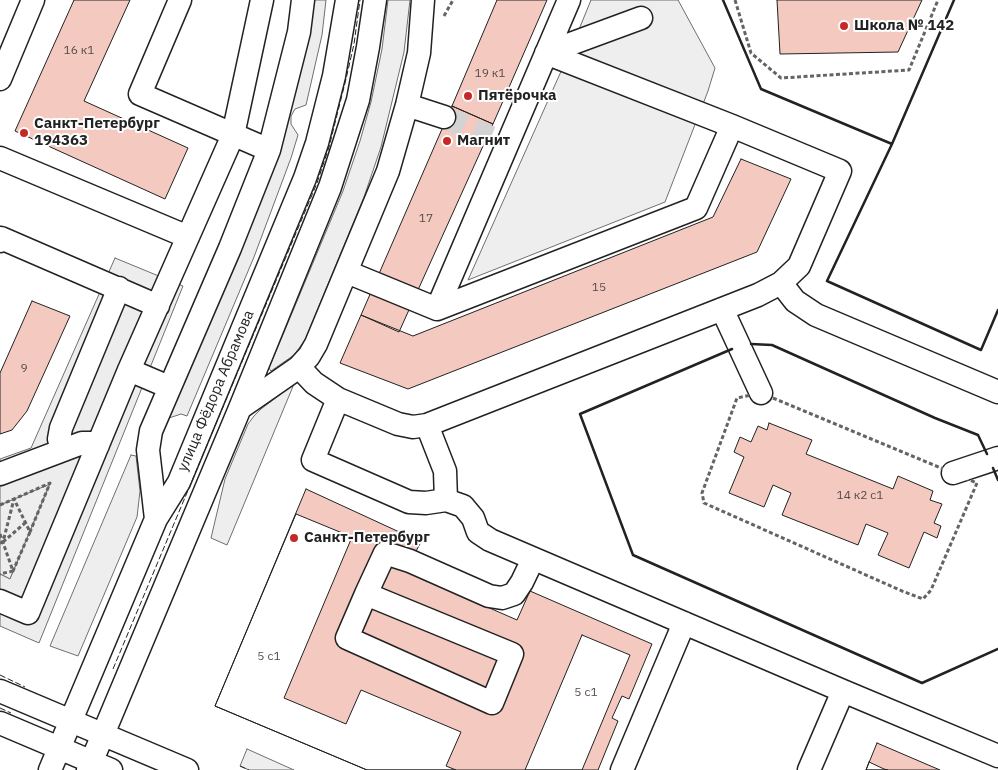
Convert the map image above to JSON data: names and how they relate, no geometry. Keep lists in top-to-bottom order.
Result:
{
  "streets": {
    "street": ["улица Фёдора Абрамова"]
  },
  "places": [
    "Школа № 142",
    "Пятёрочка",
    "Санкт-Петербург 194363",
    "Магнит",
    "Санкт-Петербург"
  ],
  "house_numbers": [
    "16 к1",
    "19 к1",
    "17",
    "15",
    "9",
    "14 к2 с1",
    "5 с1",
    "5 с1"
  ]
}
